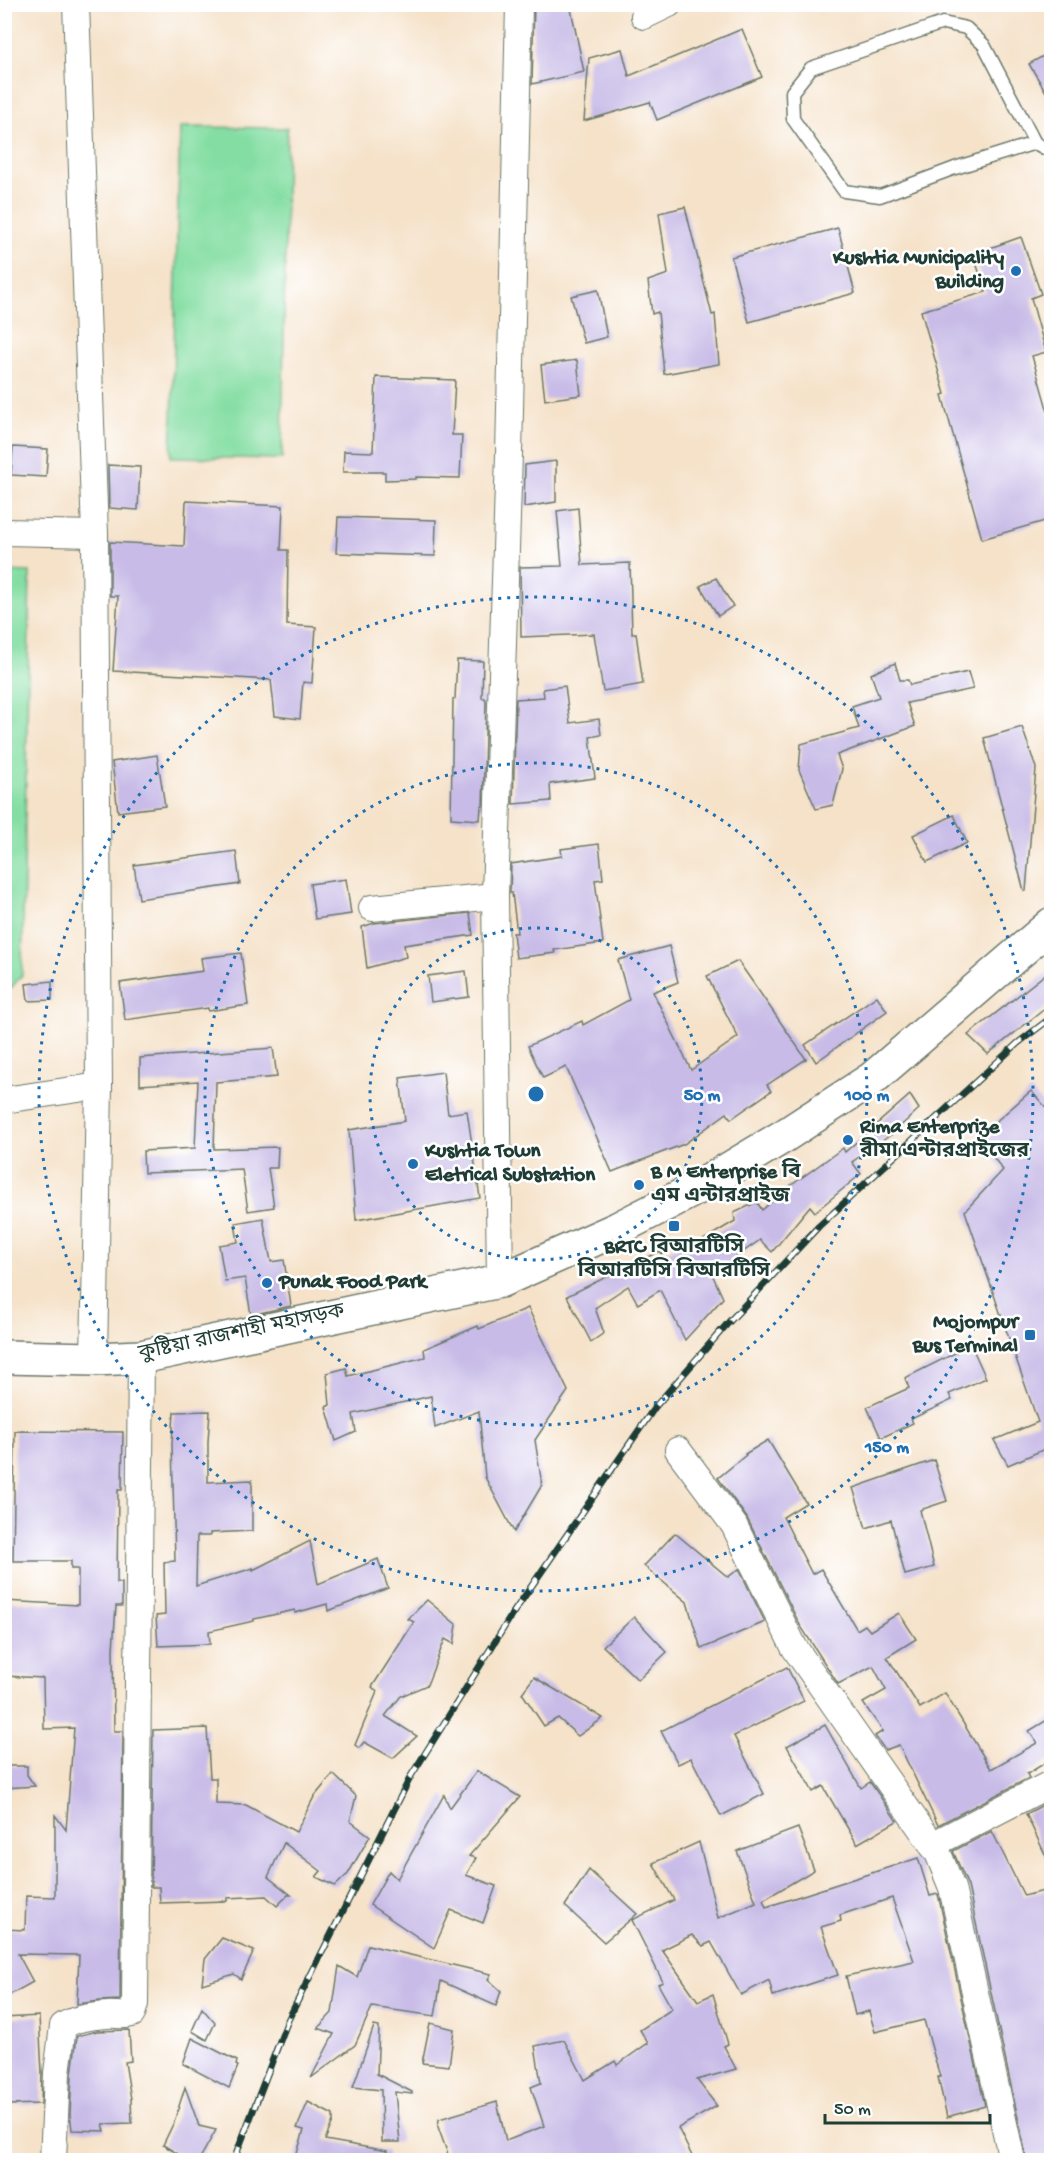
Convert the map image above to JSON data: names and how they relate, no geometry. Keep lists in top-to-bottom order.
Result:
{
  "streets": {
    "highway": ["কুষ্টিয়া রাজশাহী মহাসড়ক"]
  },
  "places": {
    "other": [
      "Kushtia Municipality Building",
      "Rima Enterprize রীমা এন্টারপ্রাইজের",
      "Kushtia Town Eletrical Substation",
      "B M Enterprise বি এম এন্টারপ্রাইজ",
      "Punak Food Park"
    ],
    "transit": ["BRTC বিআরটিসি বিআরটিসি বিআরটিসি", "Mojompur Bus Terminal"]
  },
  "scale_bar": "50 m",
  "rings": ["50 m", "100 m", "150 m"]
}
